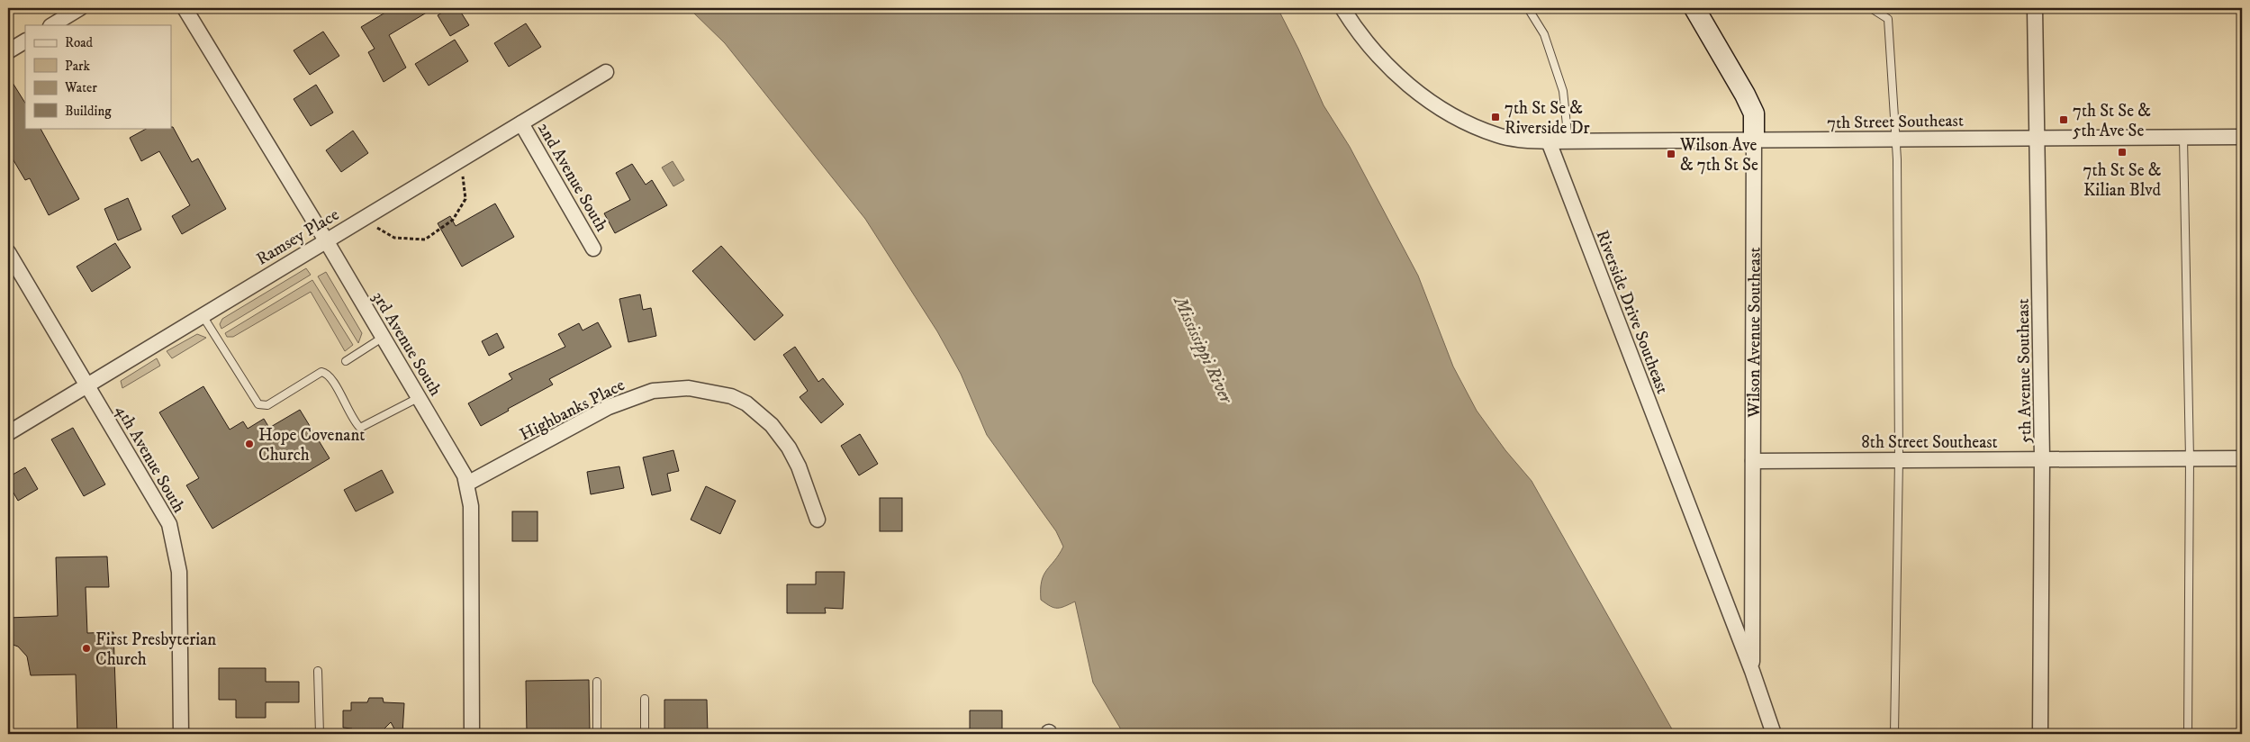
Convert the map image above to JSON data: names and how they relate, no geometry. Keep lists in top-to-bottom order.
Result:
{
  "streets": {
    "street": [
      "7th Street Southeast",
      "2nd Avenue South",
      "Ramsey Place",
      "Riverside Drive Southeast",
      "Wilson Avenue Southeast",
      "3rd Avenue South",
      "5th Avenue Southeast",
      "Highbanks Place",
      "8th Street Southeast",
      "4th Avenue South"
    ]
  },
  "crossings": [
    ["7th Street Southeast", "Riverside Drive Southeast"],
    ["7th Street Southeast", "Wilson Avenue Southeast"],
    ["7th Street Southeast", "5th Avenue Southeast"],
    ["2nd Avenue South", "Ramsey Place"],
    ["Ramsey Place", "3rd Avenue South"],
    ["Ramsey Place", "4th Avenue South"],
    ["Riverside Drive Southeast", "Wilson Avenue Southeast"],
    ["Wilson Avenue Southeast", "8th Street Southeast"],
    ["3rd Avenue South", "Highbanks Place"],
    ["5th Avenue Southeast", "8th Street Southeast"]
  ],
  "water": ["Mississippi River"],
  "places": {
    "transit": [
      "7th St Se & Riverside Dr",
      "7th St Se & 5th Ave Se",
      "7th St Se & Kilian Blvd",
      "Wilson Ave & 7th St Se"
    ],
    "other": ["Hope Covenant Church", "First Presbyterian Church"]
  },
  "legend": [
    "Road",
    "Park",
    "Water",
    "Building"
  ]
}
